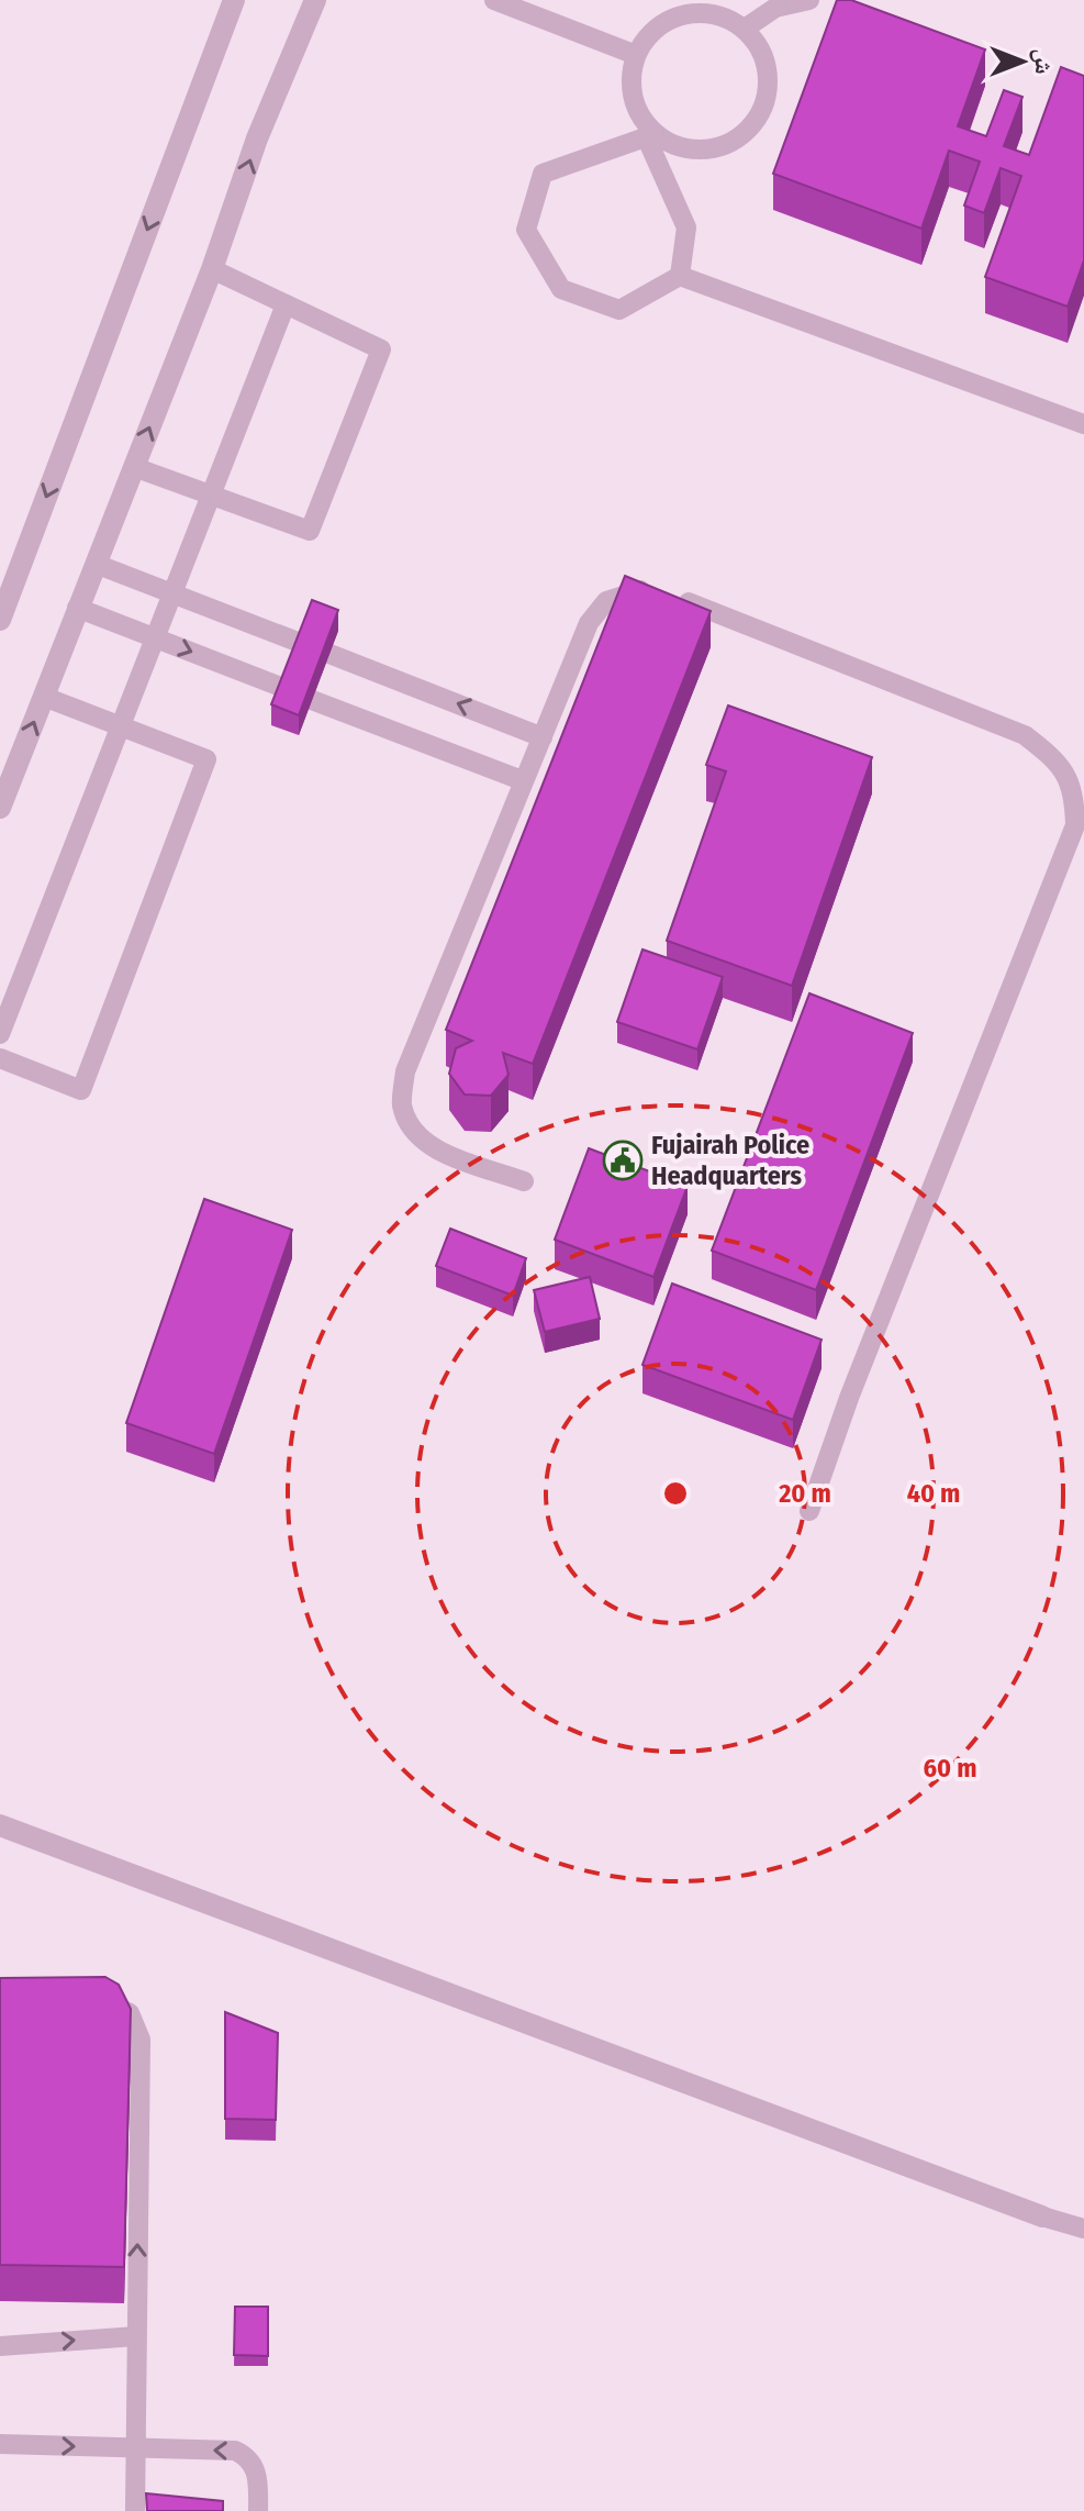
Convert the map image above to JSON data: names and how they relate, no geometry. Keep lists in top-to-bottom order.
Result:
{
  "places": {
    "public building": ["Fujairah Police Headquarters"]
  },
  "north": "right",
  "rings": ["20 m", "40 m", "60 m"]
}
